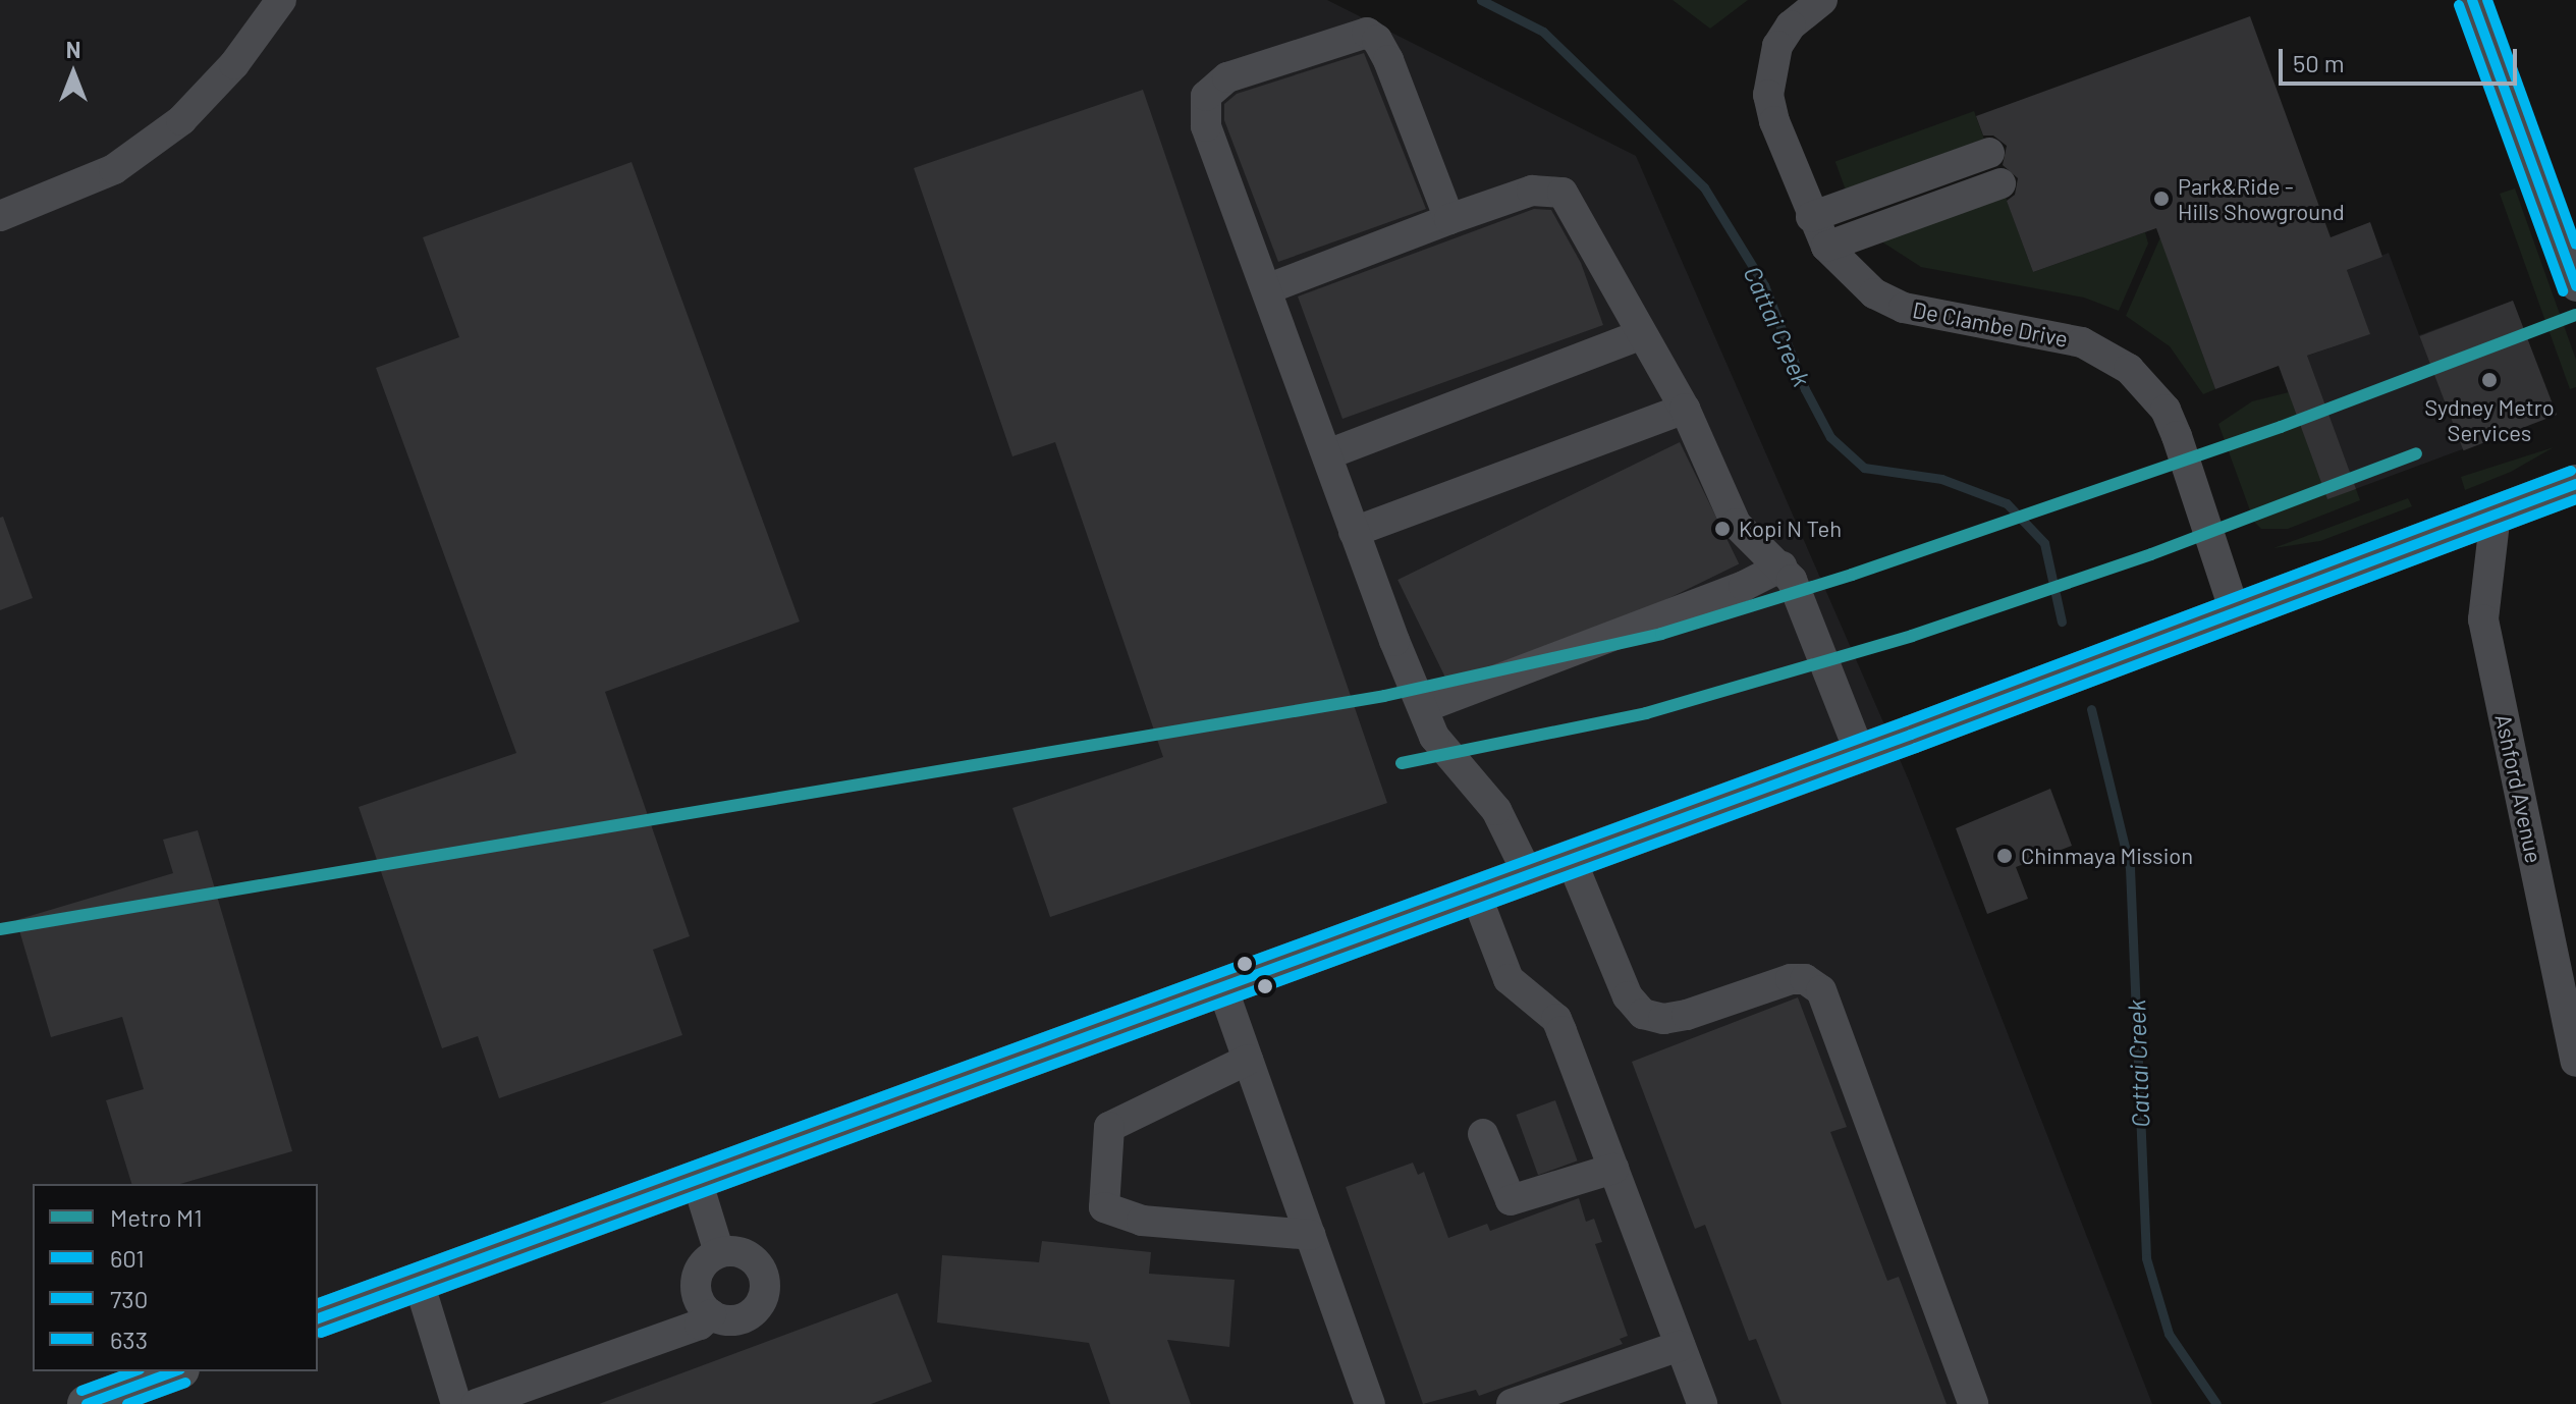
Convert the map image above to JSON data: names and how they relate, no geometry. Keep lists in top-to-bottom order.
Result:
{
  "streets": {
    "street": ["De Clambe Drive", "Ashford Avenue"]
  },
  "water": ["Cattai Creek"],
  "places": [
    "Park&Ride - Hills Showground",
    "Sydney Metro Services",
    "Kopi N Teh",
    "Chinmaya Mission"
  ],
  "lines": [
    "transit line 601",
    "transit line 633",
    "transit line 730",
    "metro line M1"
  ],
  "legend": [
    "Metro M1",
    "601",
    "730",
    "633"
  ],
  "scale_bar": "50 m",
  "north": "top"
}
